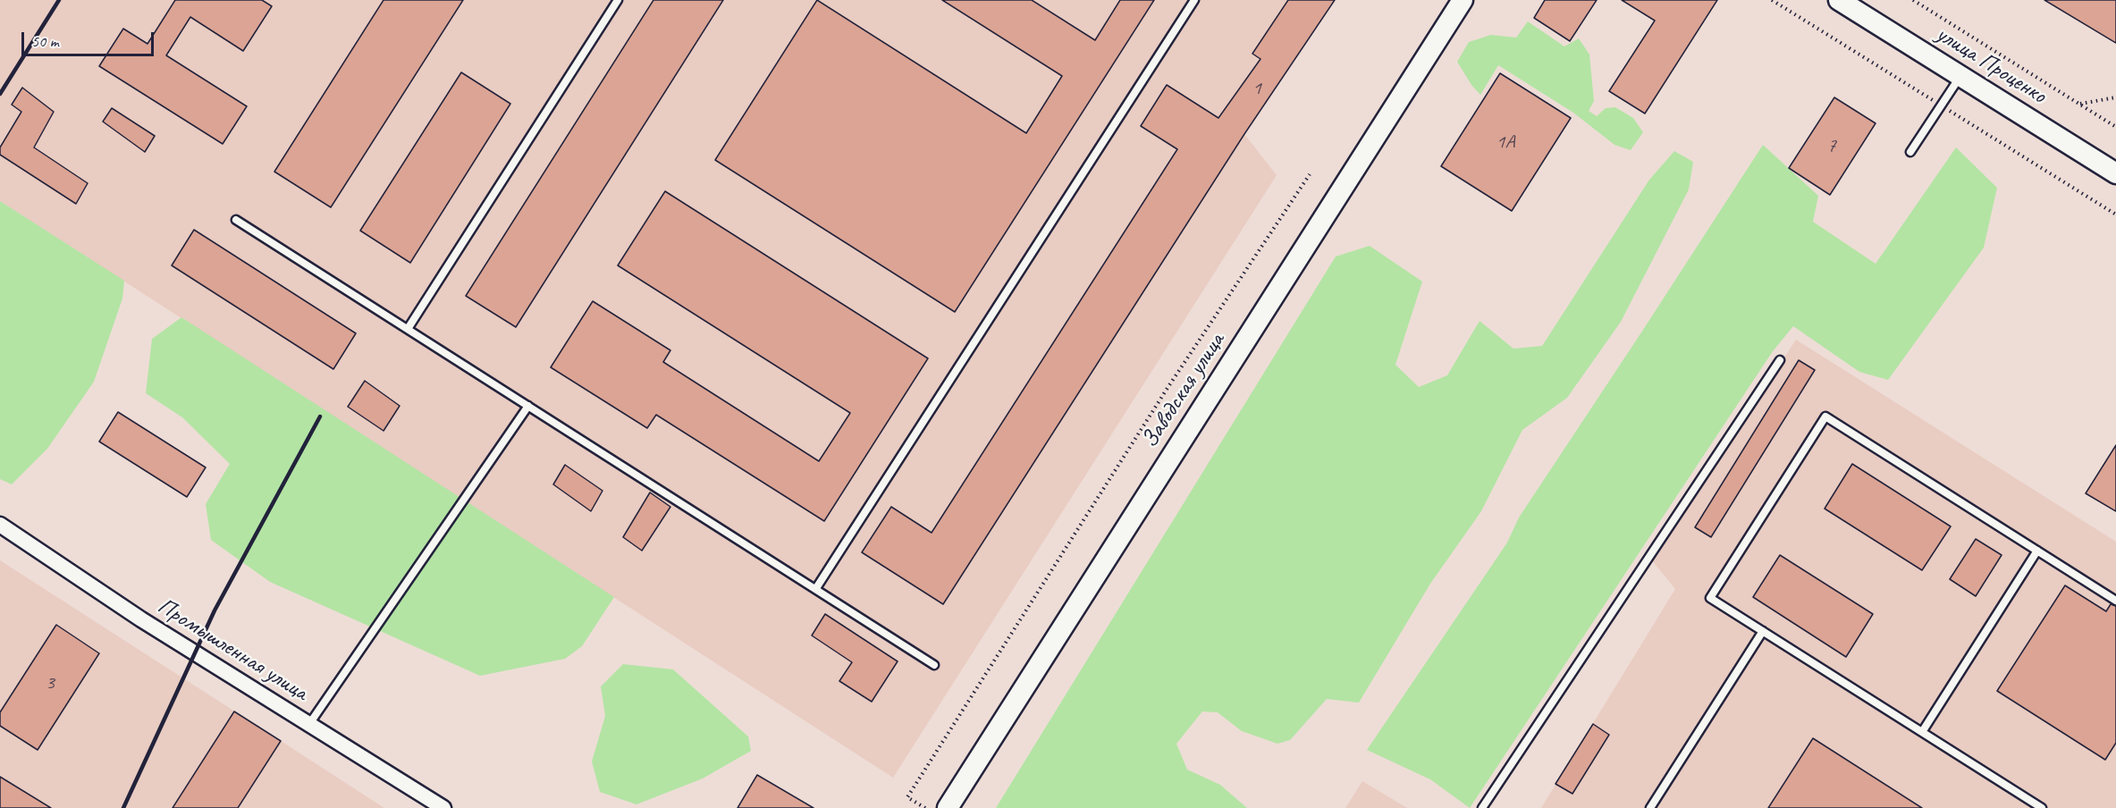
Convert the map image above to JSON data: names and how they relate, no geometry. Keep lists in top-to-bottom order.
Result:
{
  "streets": {
    "main road": ["улица Проценко", "Заводская улица"],
    "street": ["Промышленная улица"]
  },
  "house_numbers": [
    "1",
    "1А",
    "7",
    "3"
  ],
  "scale_bar": "50 m"
}
